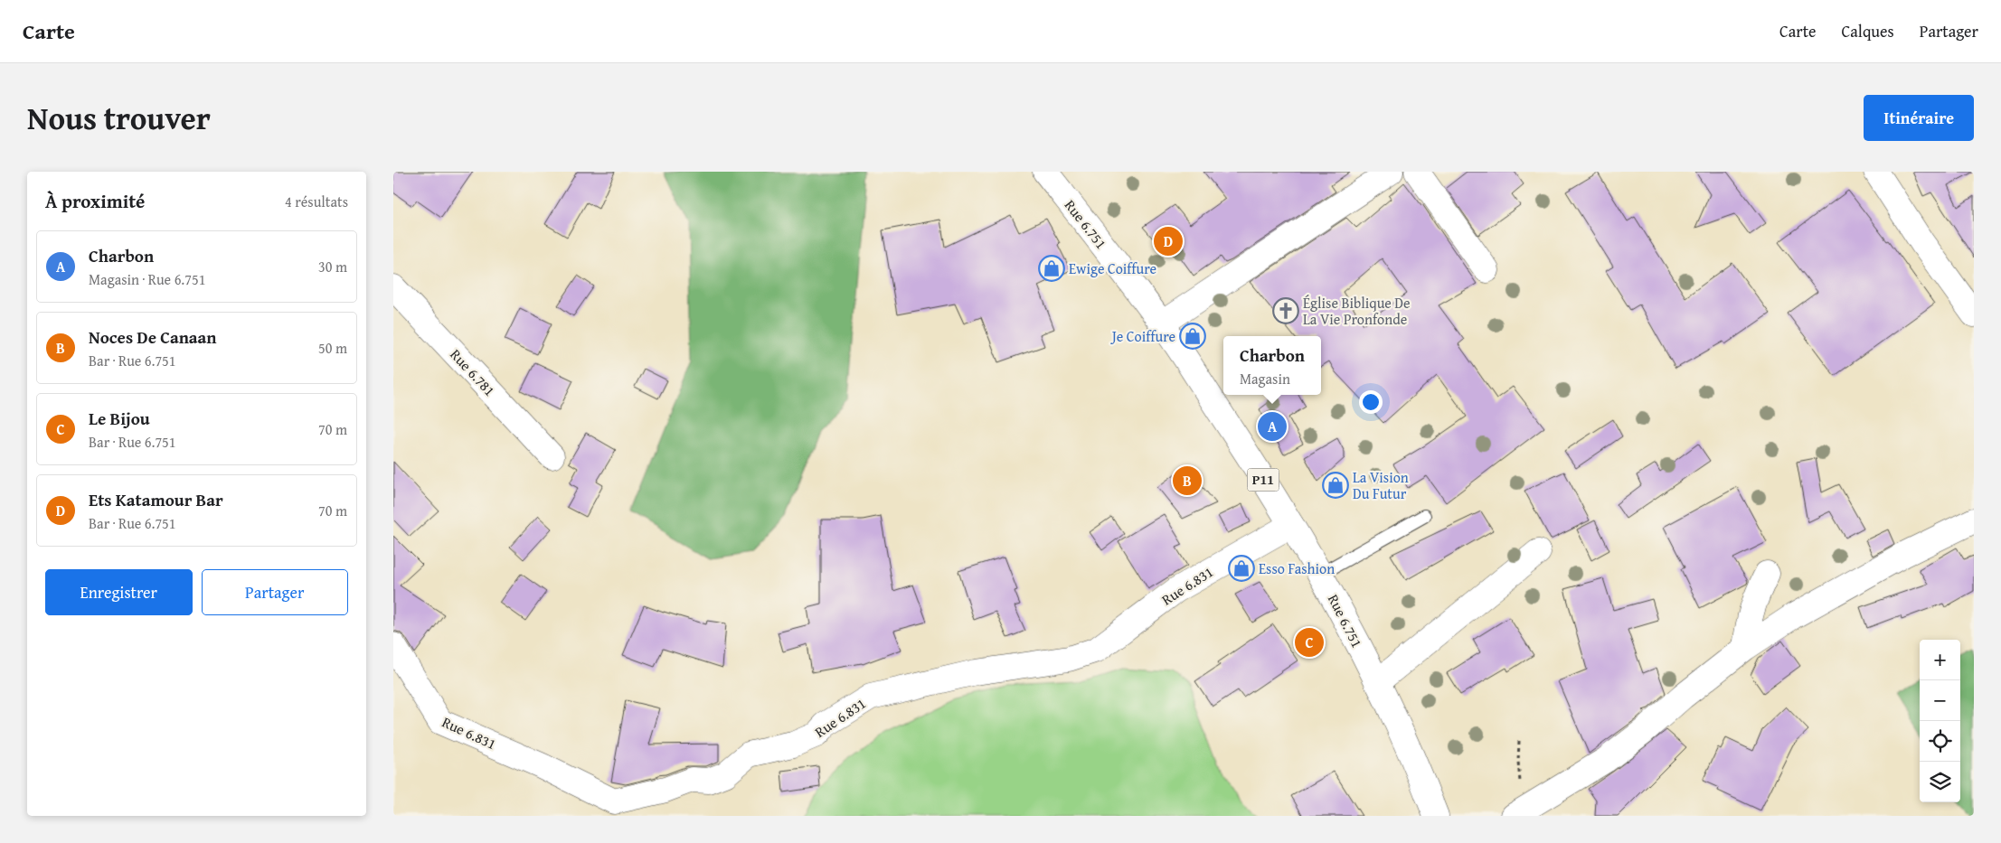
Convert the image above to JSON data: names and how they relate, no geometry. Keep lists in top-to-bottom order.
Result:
{
  "streets": {
    "street": [
      "Rue 6.751",
      "Rue 6.781",
      "P11",
      "Rue 6.831"
    ]
  },
  "crossings": [
    ["Rue 6.751", "Rue 6.831"]
  ],
  "places": {
    "shop": [
      "Ewige Coiffure",
      "Je Coiffure",
      "La Vision Du Futur",
      "Esso Fashion"
    ],
    "church": ["Église Biblique De La Vie Pronfonde"]
  },
  "page": {
    "header": "Carte",
    "nav": ["Carte", "Calques", "Partager"],
    "title": "Nous trouver",
    "buttons": [
      "Itinéraire",
      ["Enregistrer", "Partager"]
    ],
    "heading": ["À proximité", "4 résultats"],
    "pins": [
      "D",
      "A",
      "B",
      "C"
    ],
    "list": [
      {
        "mark": "A",
        "name": "Charbon",
        "note": "Magasin · Rue 6.751",
        "value": "30 m"
      },
      {
        "mark": "B",
        "name": "Noces De Canaan",
        "note": "Bar · Rue 6.751",
        "value": "50 m"
      },
      {
        "mark": "C",
        "name": "Le Bijou",
        "note": "Bar · Rue 6.751",
        "value": "70 m"
      },
      {
        "mark": "D",
        "name": "Ets Katamour Bar",
        "note": "Bar · Rue 6.751",
        "value": "70 m"
      }
    ],
    "popup": ["Charbon", "Magasin"],
    "map_buttons": ["+", "−"]
  }
}
